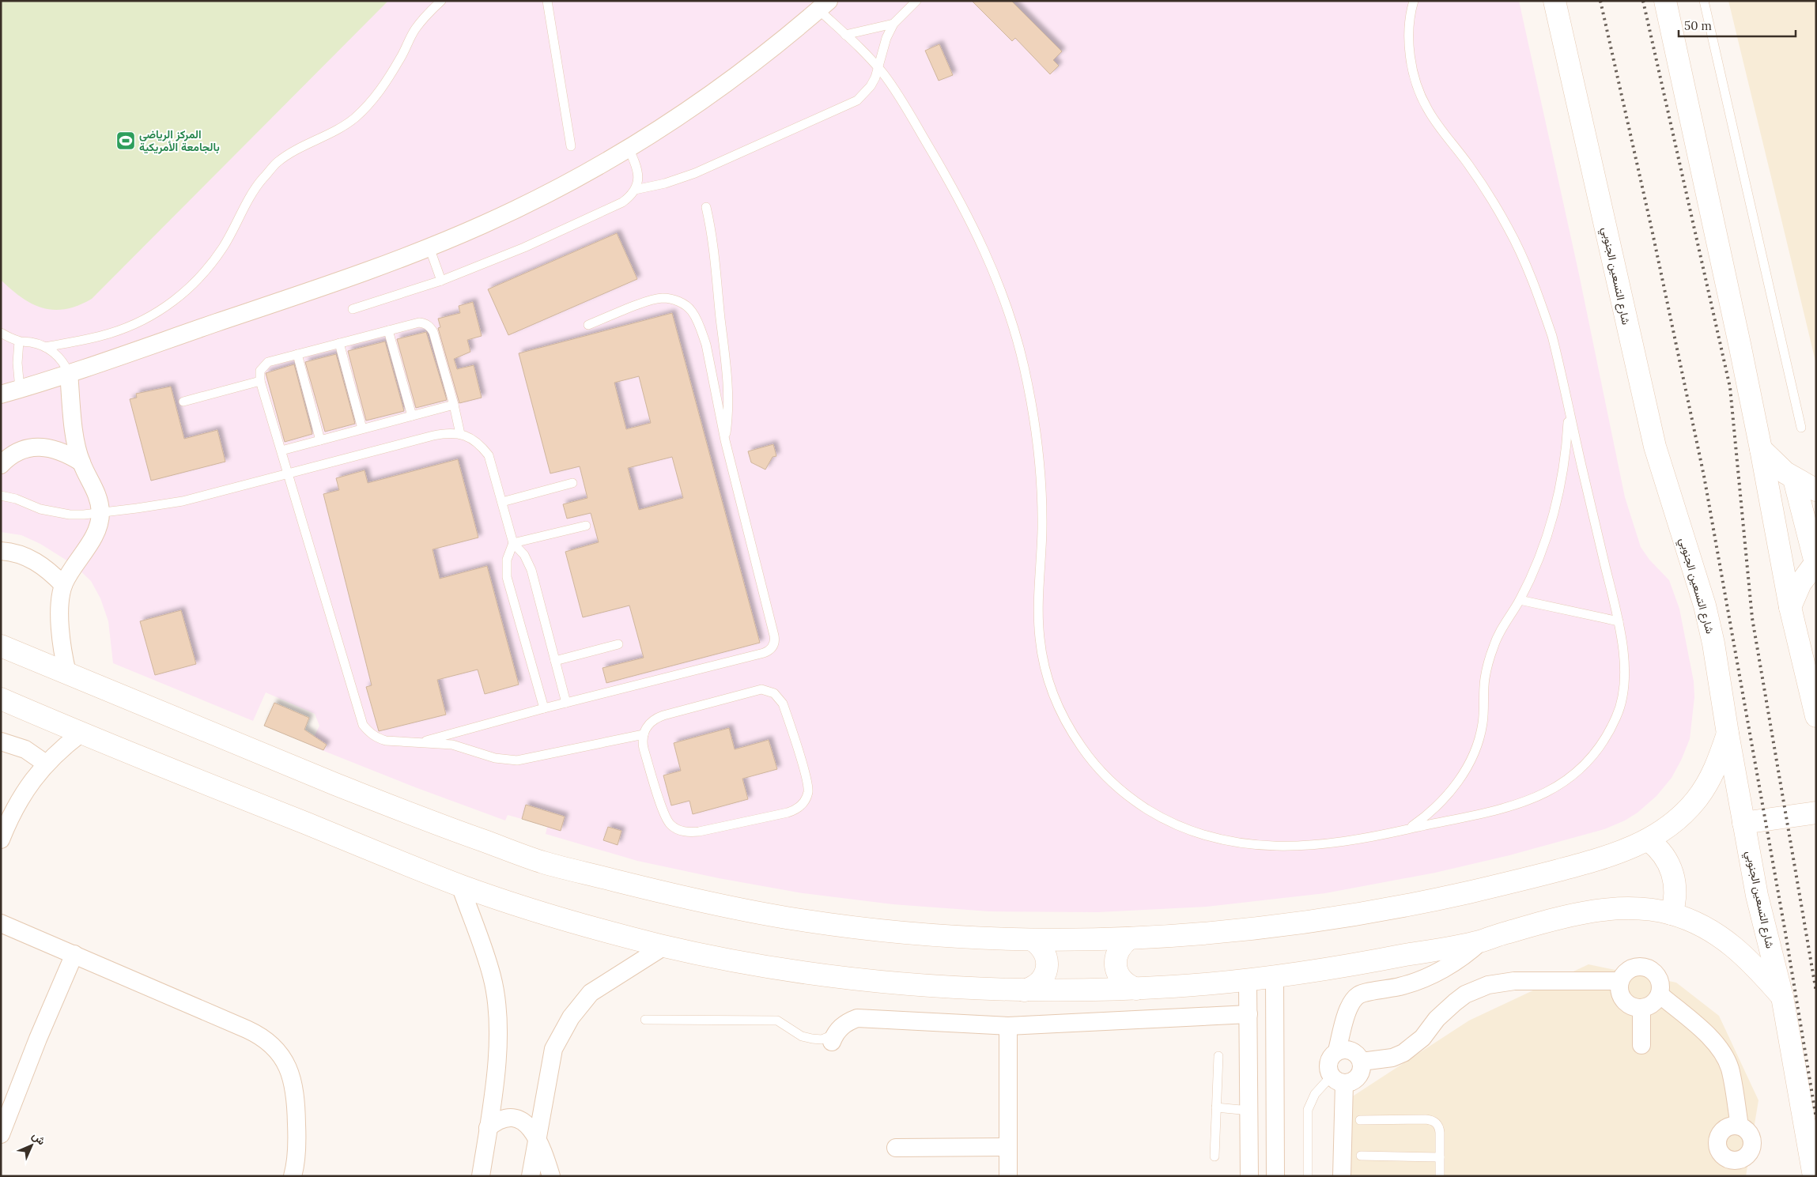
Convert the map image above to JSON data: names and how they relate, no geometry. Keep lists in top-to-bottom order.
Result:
{
  "streets": {
    "main road": ["شارع التسعين الجنوبي"]
  },
  "places": {
    "sports": ["المركز الرياضي بالجامعة الأمريكية"]
  },
  "scale_bar": "50 m",
  "north": "top right"
}
